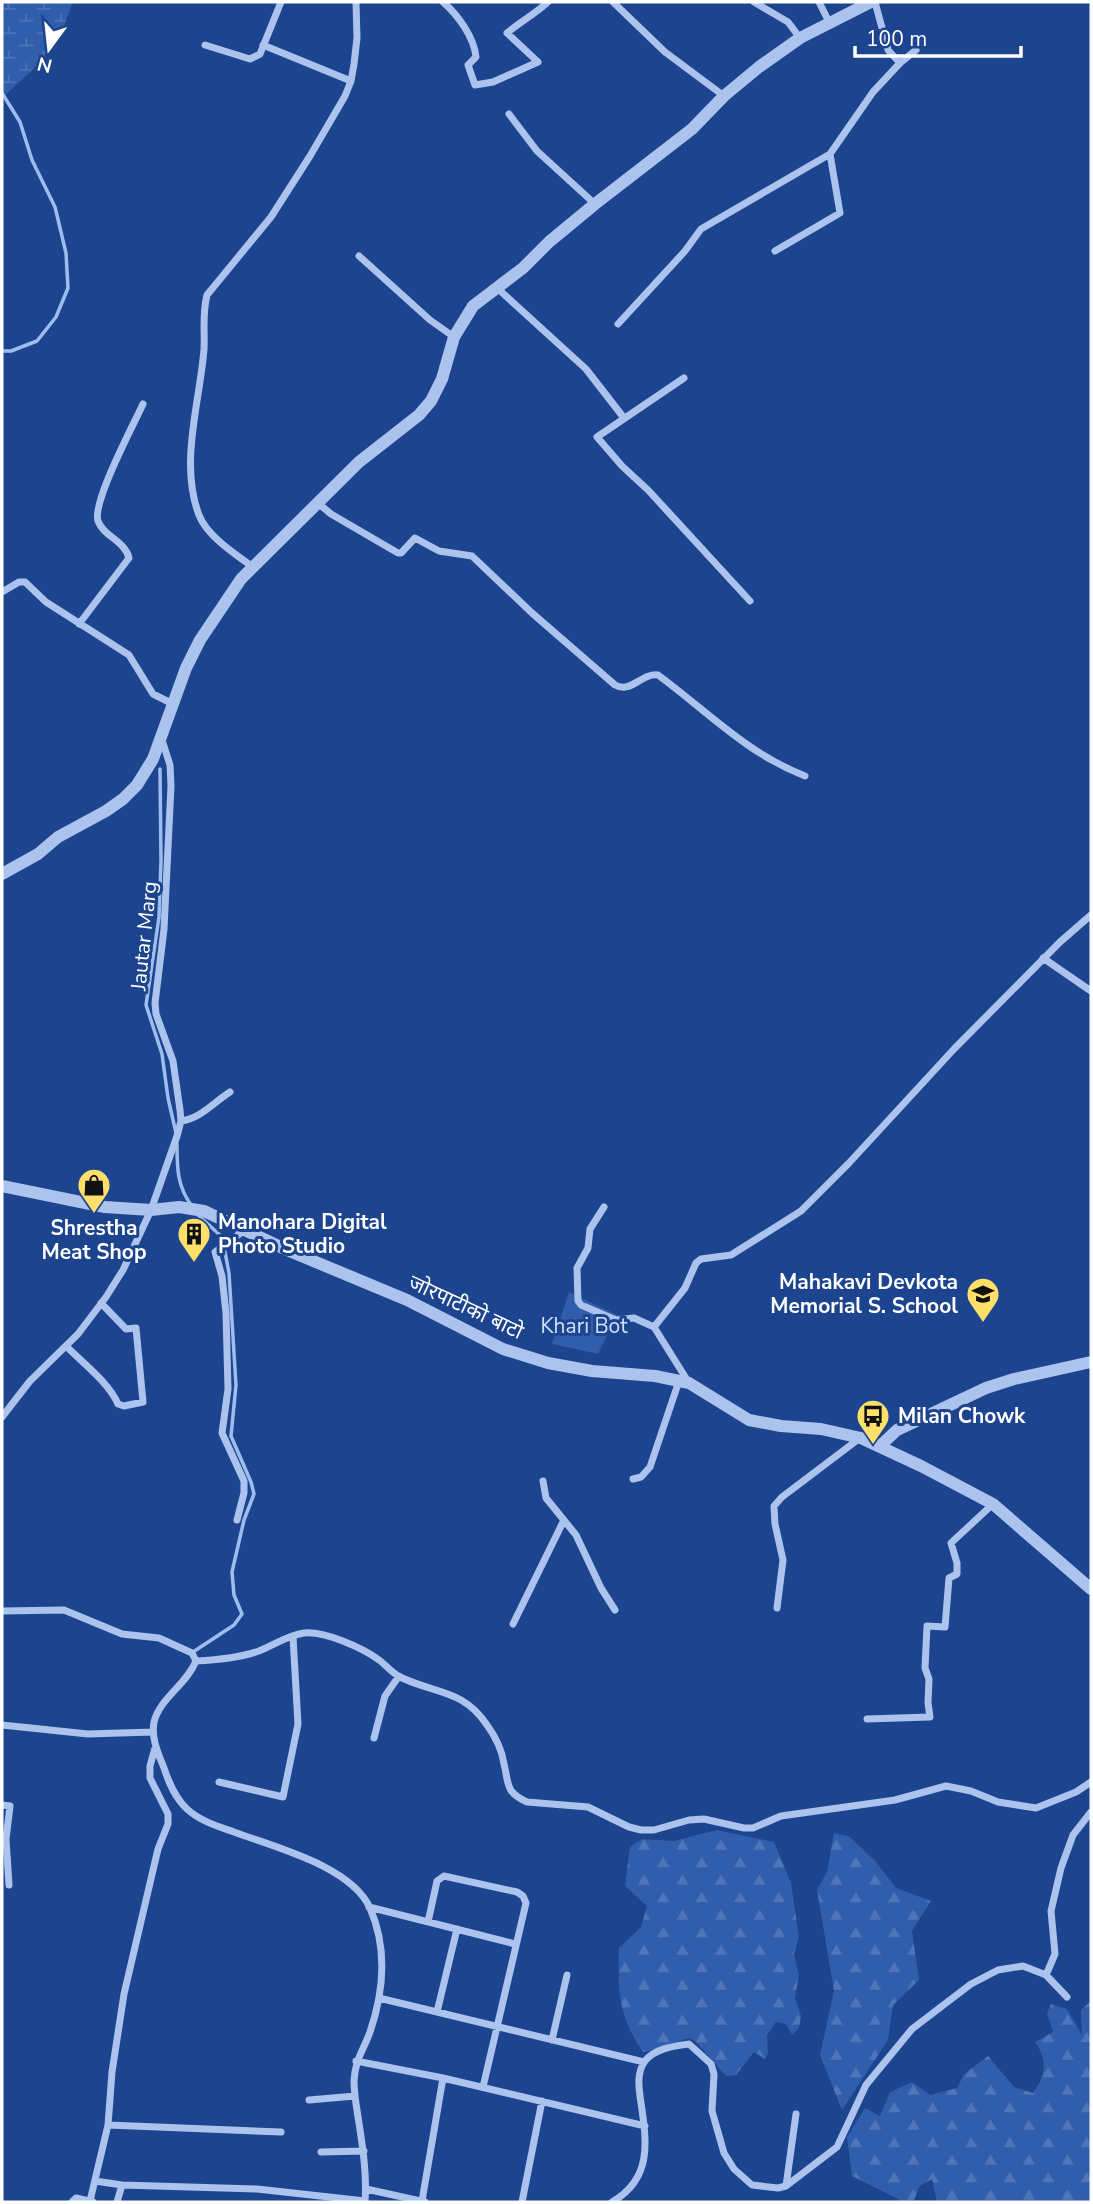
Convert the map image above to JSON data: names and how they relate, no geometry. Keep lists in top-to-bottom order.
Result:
{
  "streets": {
    "street": ["Jautar Marg", "जोरपाटीको बाटो"]
  },
  "crossings": [
    ["Jautar Marg", "जोरपाटीको बाटो"]
  ],
  "parks": ["Khari Bot"],
  "places": {
    "shop": ["Shrestha Meat Shop"],
    "building": ["Manohara Digital Photo Studio"],
    "school or university": ["Mahakavi Devkota Memorial S. School"],
    "bus stop": ["Milan Chowk"]
  },
  "scale_bar": "100 m",
  "north": "bottom"
}
